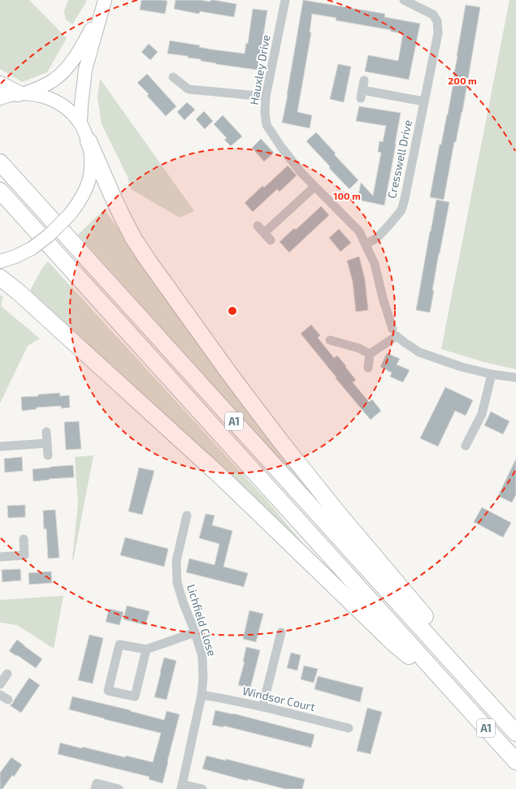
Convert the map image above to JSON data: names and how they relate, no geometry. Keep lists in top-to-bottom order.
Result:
{
  "streets": {
    "highway": ["A1"],
    "street": [
      "Hauxley Drive",
      "Cresswell Drive",
      "Lichfield Close",
      "Windsor Court"
    ]
  },
  "crossings": [
    ["Hauxley Drive", "Cresswell Drive"],
    ["Lichfield Close", "Windsor Court"]
  ],
  "rings": ["200 m", "100 m"]
}
